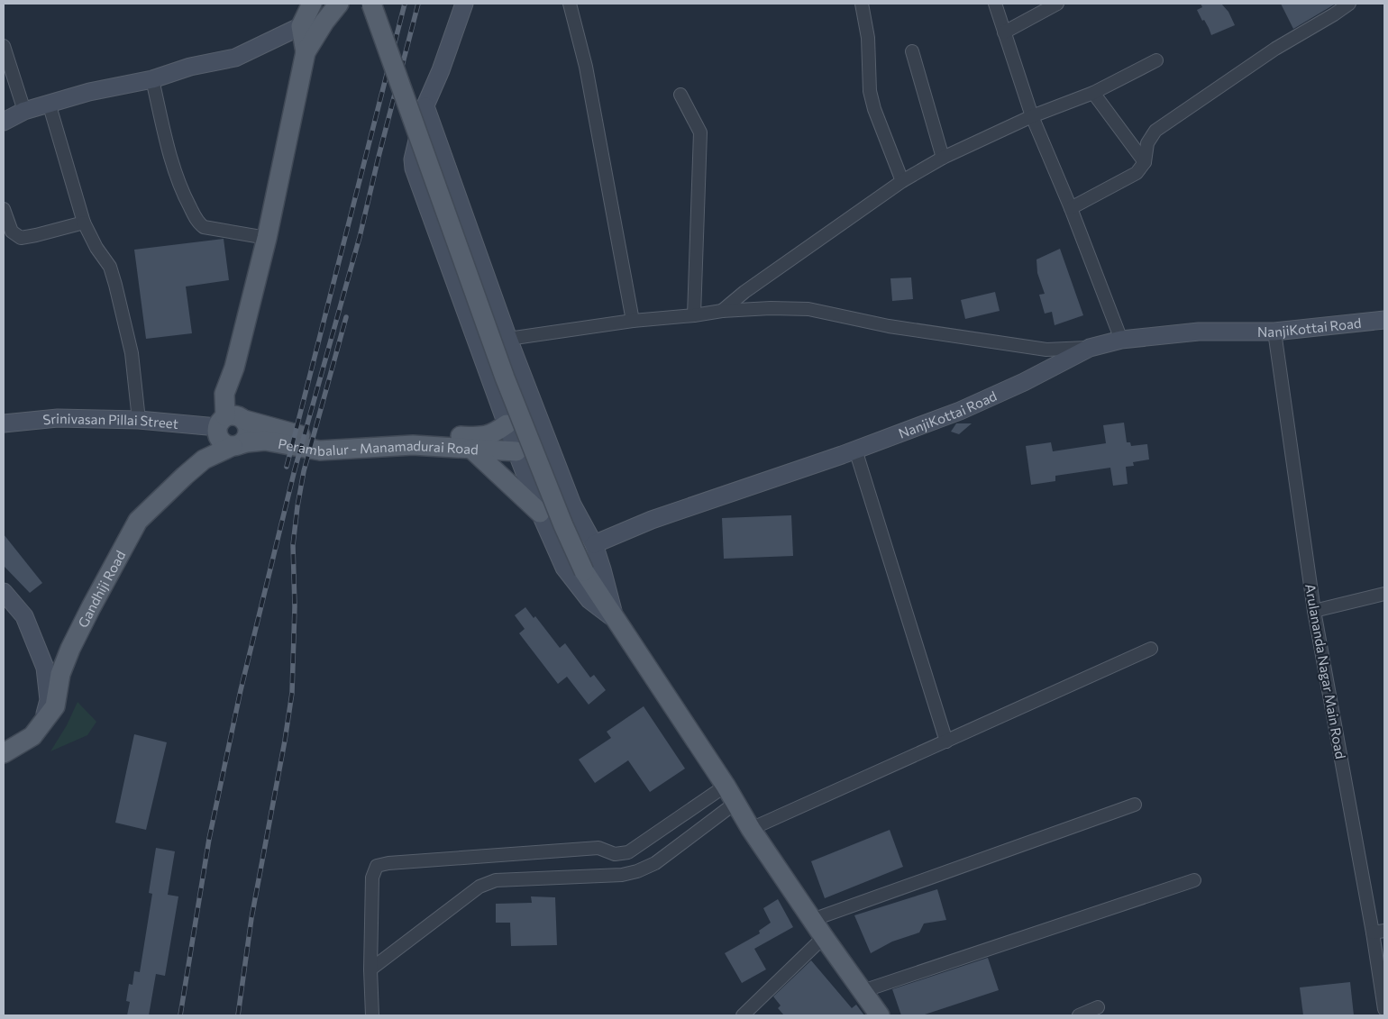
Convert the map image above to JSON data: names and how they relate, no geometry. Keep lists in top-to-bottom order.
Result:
{
  "streets": {
    "main road": ["Perambalur - Manamadurai Road", "Gandhiji Road"],
    "street": ["NanjiKottai Road", "Srinivasan Pillai Street", "Arulananda Nagar Main Road"]
  },
  "crossings": [
    ["NanjiKottai Road", "Arulananda Nagar Main Road"],
    ["Srinivasan Pillai Street", "Perambalur - Manamadurai Road"],
    ["Perambalur - Manamadurai Road", "Gandhiji Road"]
  ]
}
